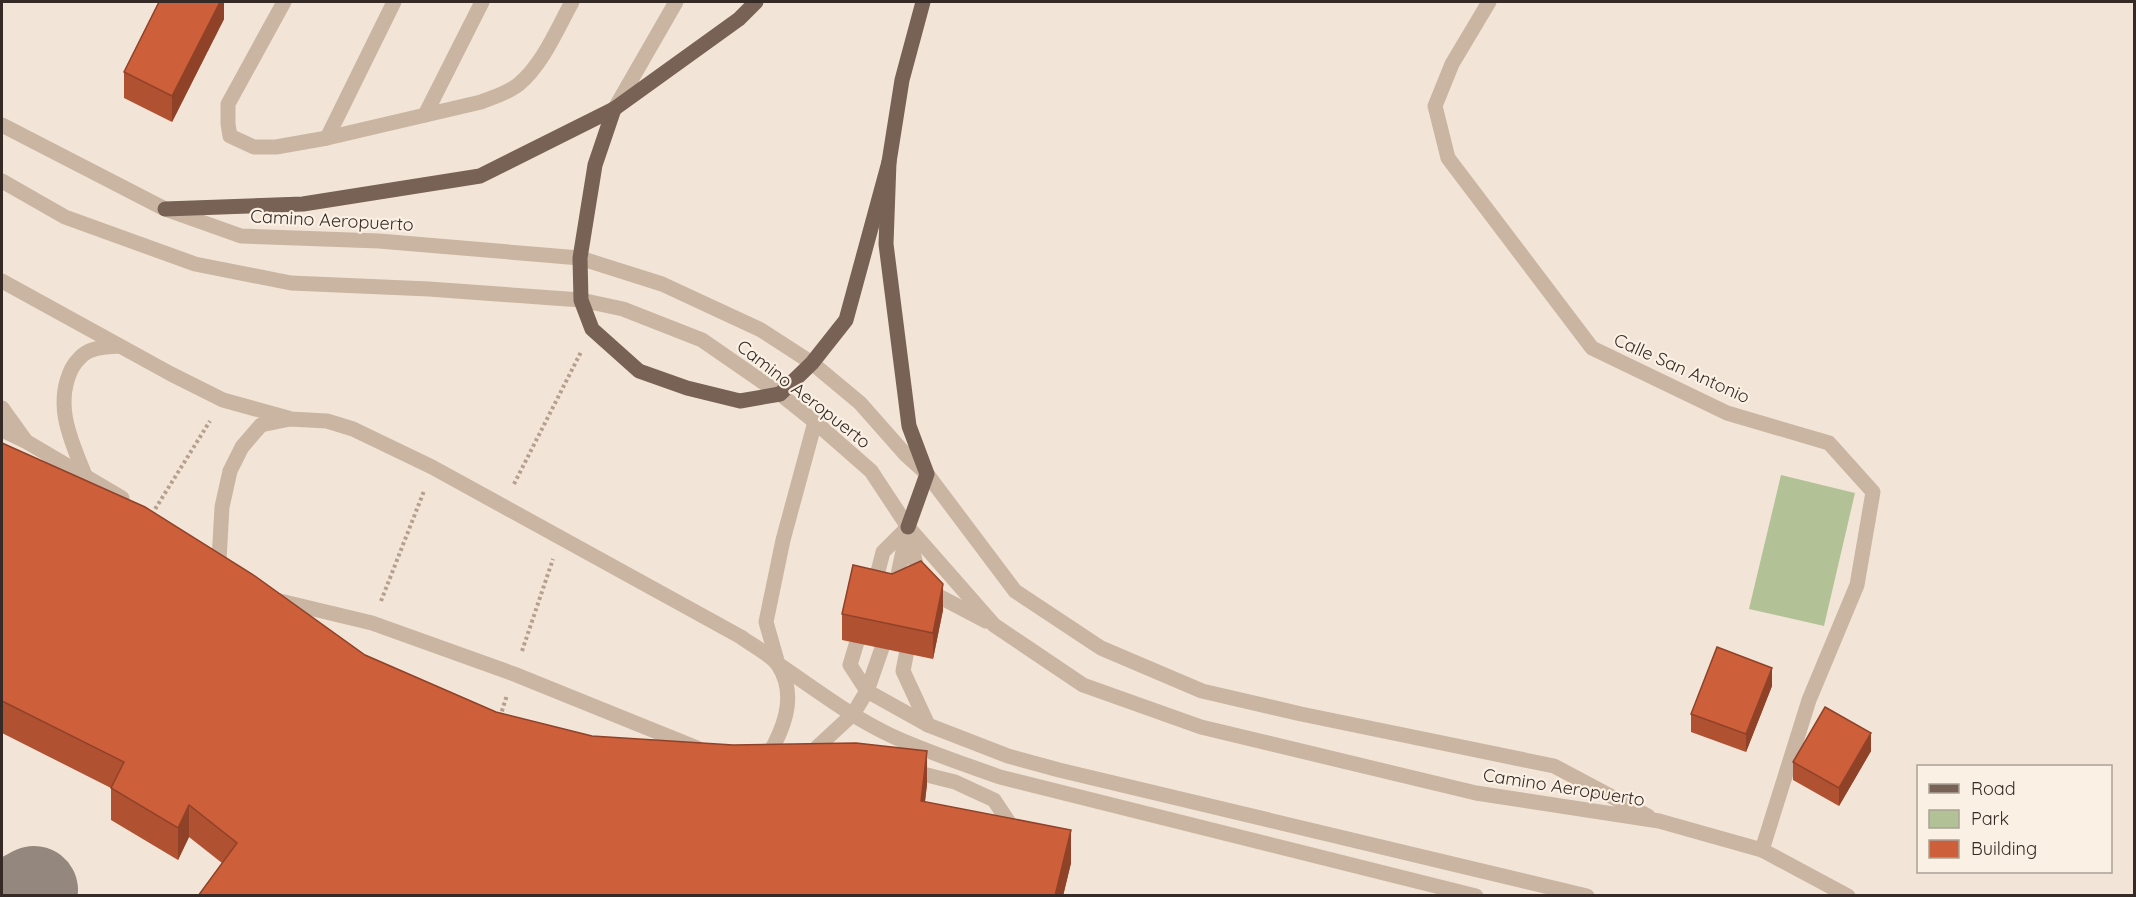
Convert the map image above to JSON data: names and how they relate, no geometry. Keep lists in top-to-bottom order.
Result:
{
  "streets": {
    "street": ["Camino Aeropuerto", "Calle San Antonio"]
  },
  "legend": ["Road", "Park", "Building"]
}
